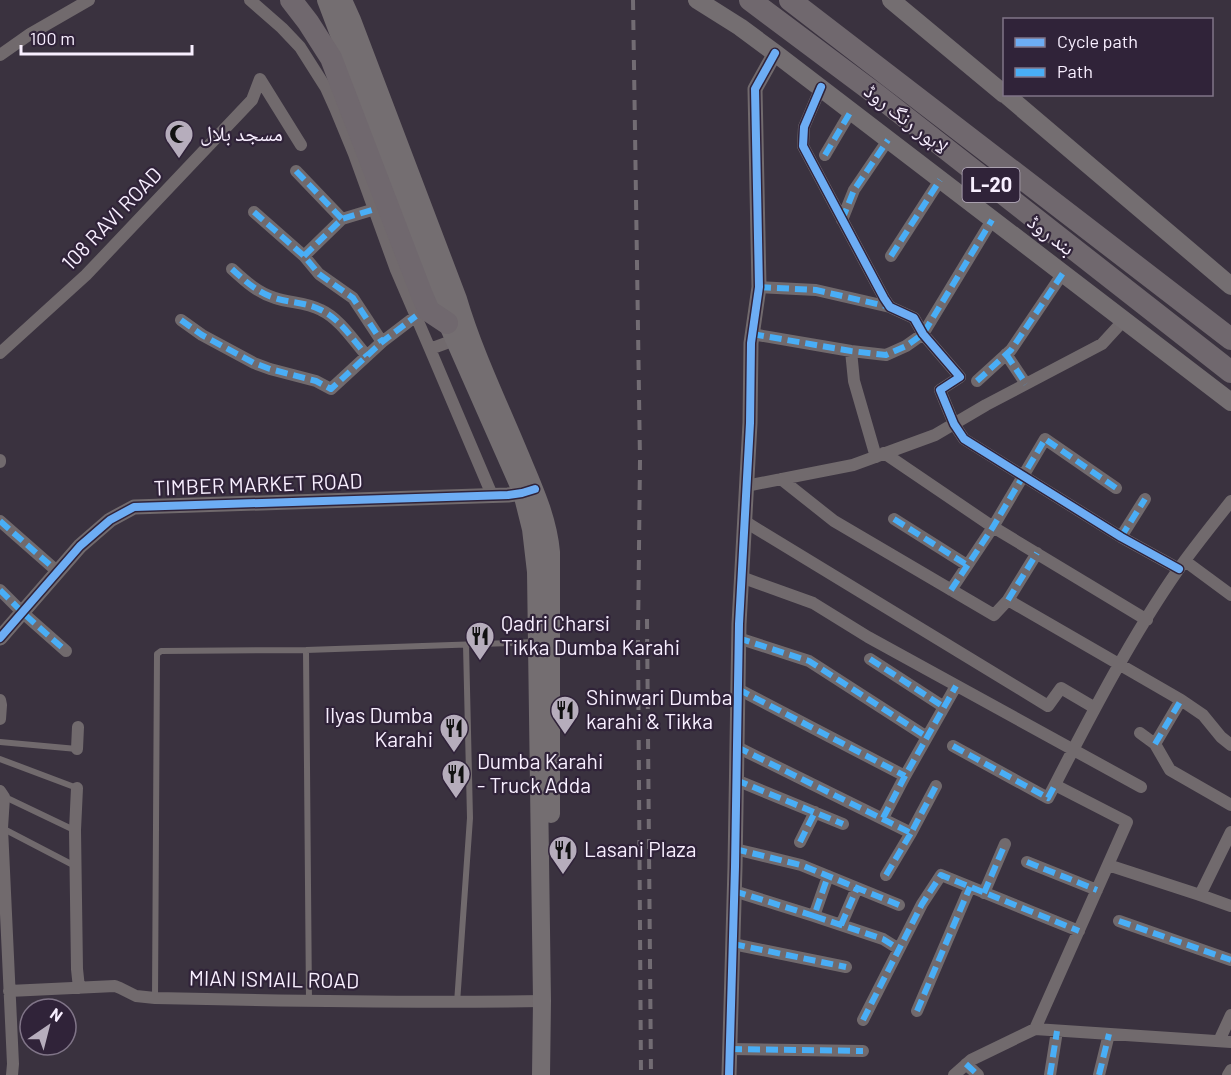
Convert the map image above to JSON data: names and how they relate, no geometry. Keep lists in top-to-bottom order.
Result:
{
  "streets": {
    "highway": ["لاہور رنگ روڈ", "L-20"],
    "main road": ["بند روڈ"],
    "street": ["108 RAVI ROAD", "TIMBER MARKET ROAD", "MIAN ISMAIL ROAD"]
  },
  "places": {
    "mosque": ["مسجد بلال"],
    "restaurant": [
      "Qadri Charsi Tikka Dumba Karahi",
      "Shinwari Dumba karahi & Tikka",
      "Ilyas Dumba Karahi",
      "Dumba Karahi - Truck Adda",
      "Lasani Plaza"
    ]
  },
  "legend": ["Cycle path", "Path"],
  "scale_bar": "100 m",
  "north": "top right"
}
